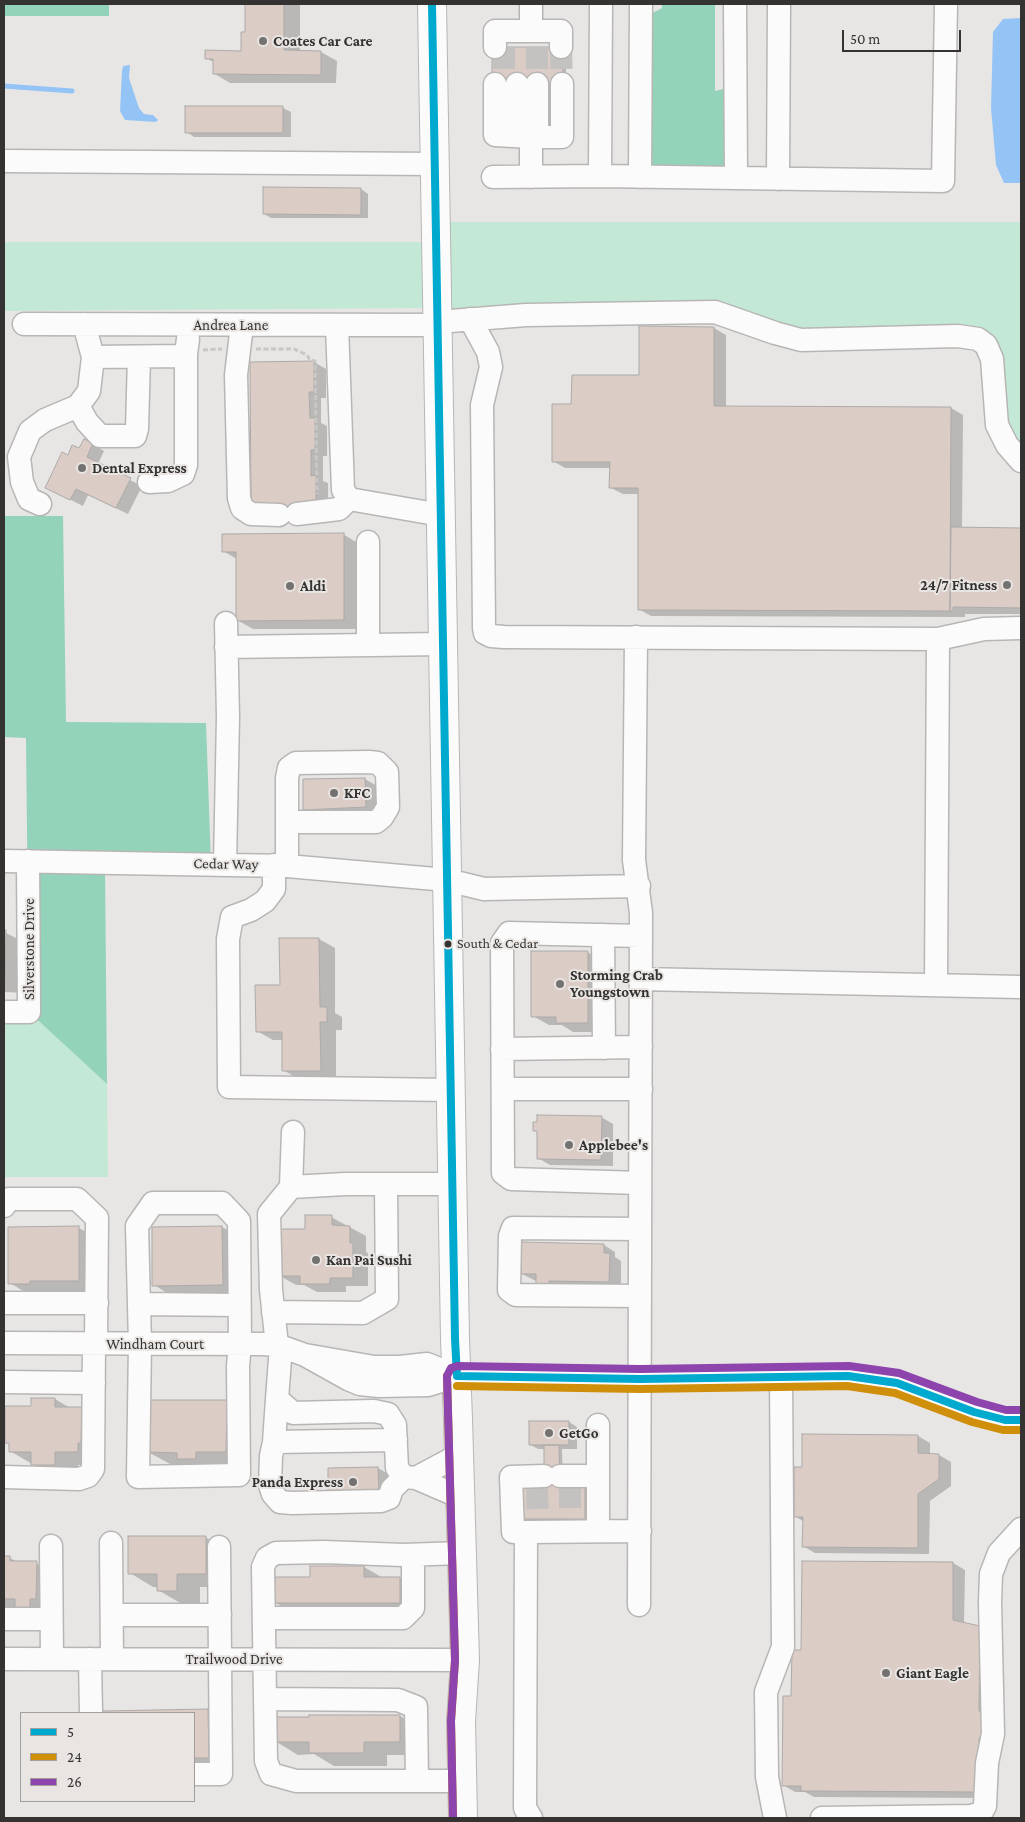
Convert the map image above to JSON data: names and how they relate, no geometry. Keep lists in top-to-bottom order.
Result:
{
  "streets": {
    "street": [
      "Andrea Lane",
      "Cedar Way",
      "Silverstone Drive",
      "Windham Court",
      "Trailwood Drive"
    ]
  },
  "crossings": [
    ["Cedar Way", "Silverstone Drive"]
  ],
  "places": [
    "Coates Car Care",
    "Dental Express",
    "24/7 Fitness",
    "Aldi",
    "KFC",
    "South & Cedar",
    "Storming Crab Youngstown",
    "Applebee's",
    "Kan Pai Sushi",
    "GetGo",
    "Panda Express",
    "Giant Eagle"
  ],
  "lines": ["transit line 5", "transit line 26", "transit line 24"],
  "legend": ["5", "24", "26"],
  "scale_bar": "50 m"
}
